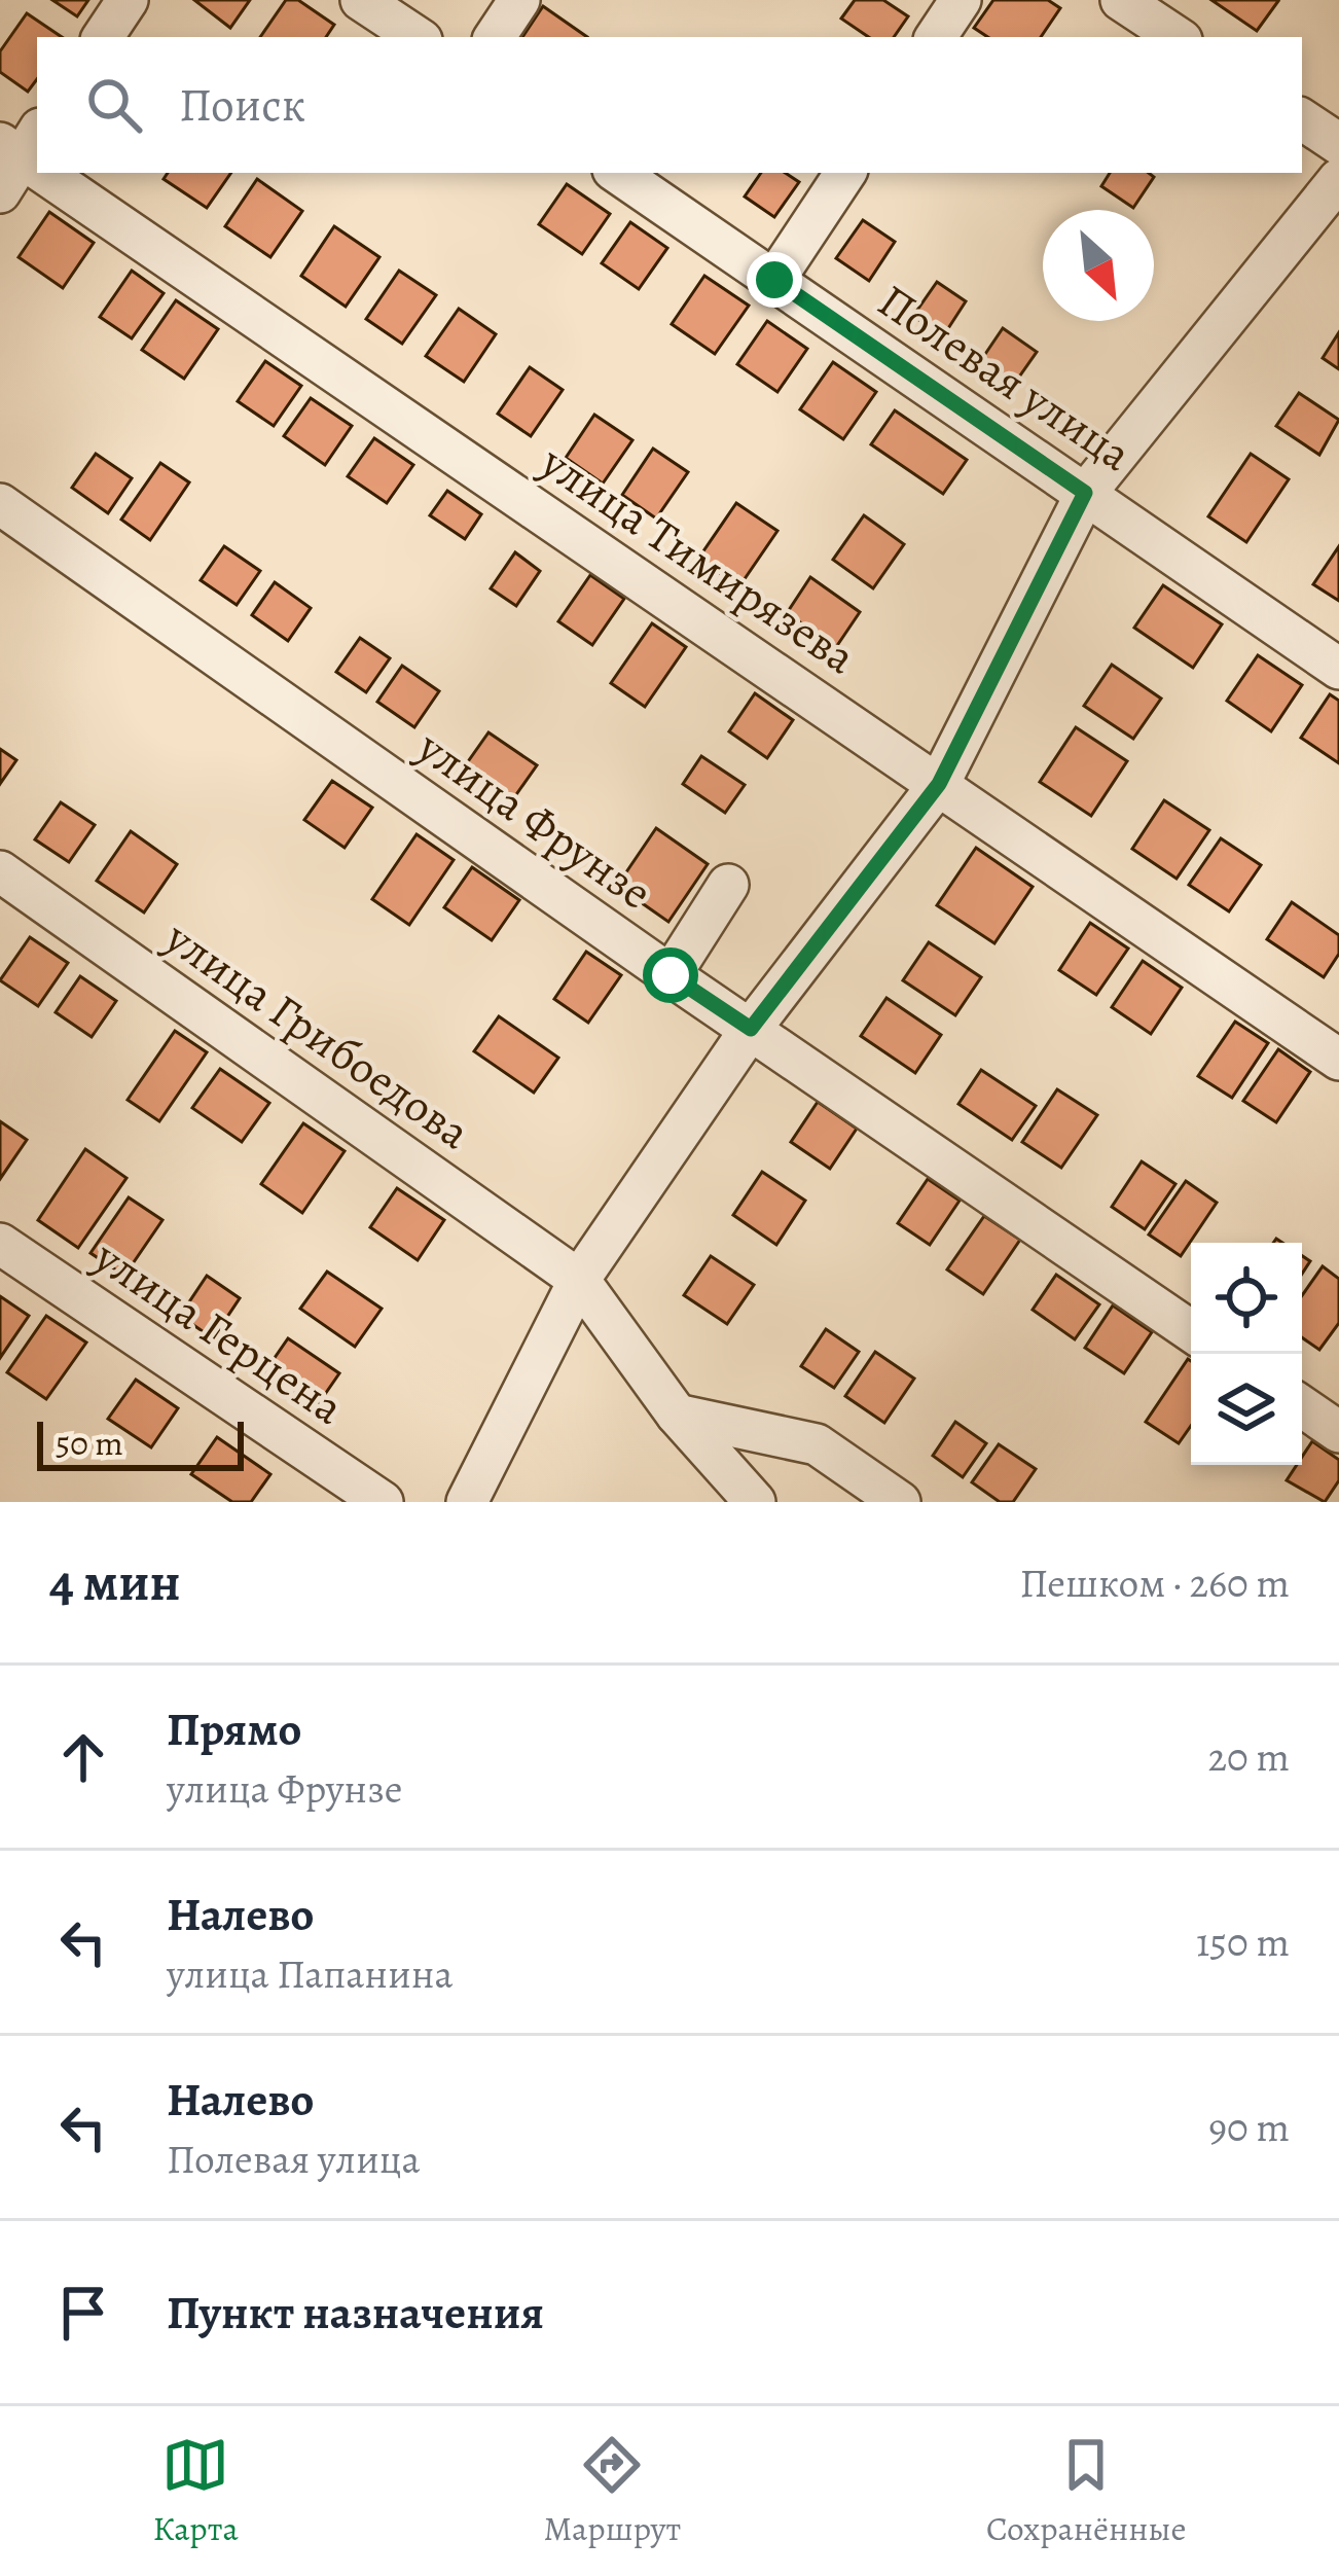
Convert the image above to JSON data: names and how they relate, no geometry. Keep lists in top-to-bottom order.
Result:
{
  "streets": {
    "street": [
      "Полевая улица",
      "улица Тимирязева",
      "улица Фрунзе",
      "улица Грибоедова",
      "улица Герцена"
    ]
  },
  "scale_bar": "50 m",
  "north": "bottom right",
  "page": {
    "search": "Поиск",
    "scale": "50 m",
    "heading": ["4 мин", "Пешком · 260 m"],
    "list": [
      ["Прямо", "улица Фрунзе", "20 m"],
      ["Налево", "улица Папанина", "150 m"],
      ["Налево", "Полевая улица", "90 m"],
      "Пункт назначения"
    ],
    "nav": ["Карта", "Маршрут", "Сохранённые"]
  }
}
